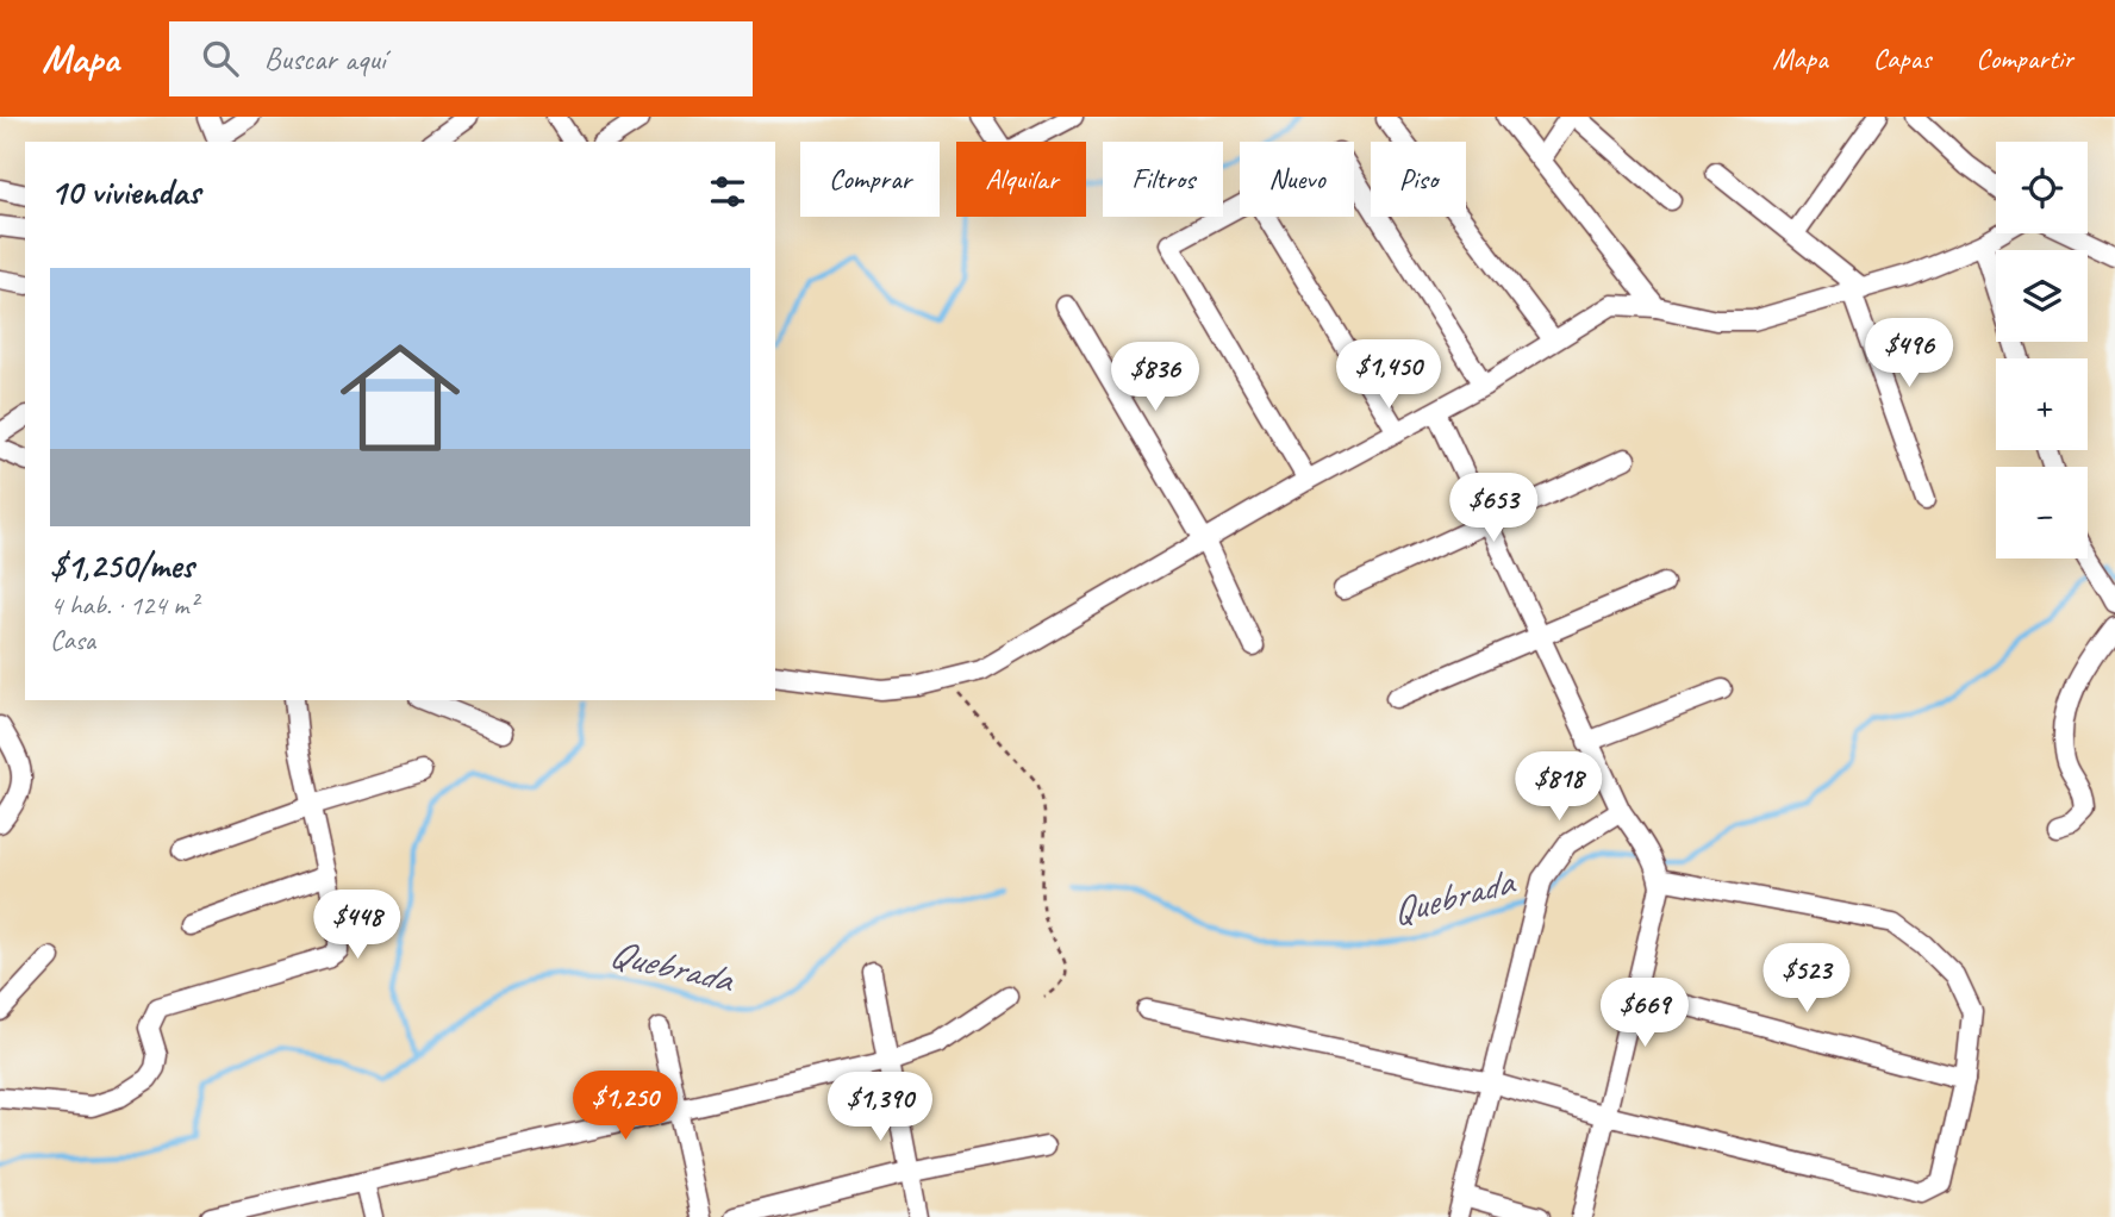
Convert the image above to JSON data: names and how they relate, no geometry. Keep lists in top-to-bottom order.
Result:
{
  "water": ["Quebrada"],
  "page": {
    "header": "Mapa",
    "search": "Buscar aquí",
    "nav": ["Mapa", "Capas", "Compartir"],
    "map_buttons": ["+", "−"],
    "chip": [
      "Comprar",
      "Alquilar",
      "Filtros",
      "Nuevo",
      "Piso"
    ],
    "heading": "10 viviendas",
    "list": [
      {
        "name": "$1,250/mes",
        "note": "4 hab. · 124 m² · Casa"
      }
    ],
    "price": [
      "$496",
      "$1,450",
      "$836",
      "$653",
      "$818",
      "$448",
      "$523",
      "$669",
      "$1,250",
      "$1,390"
    ]
  }
}
